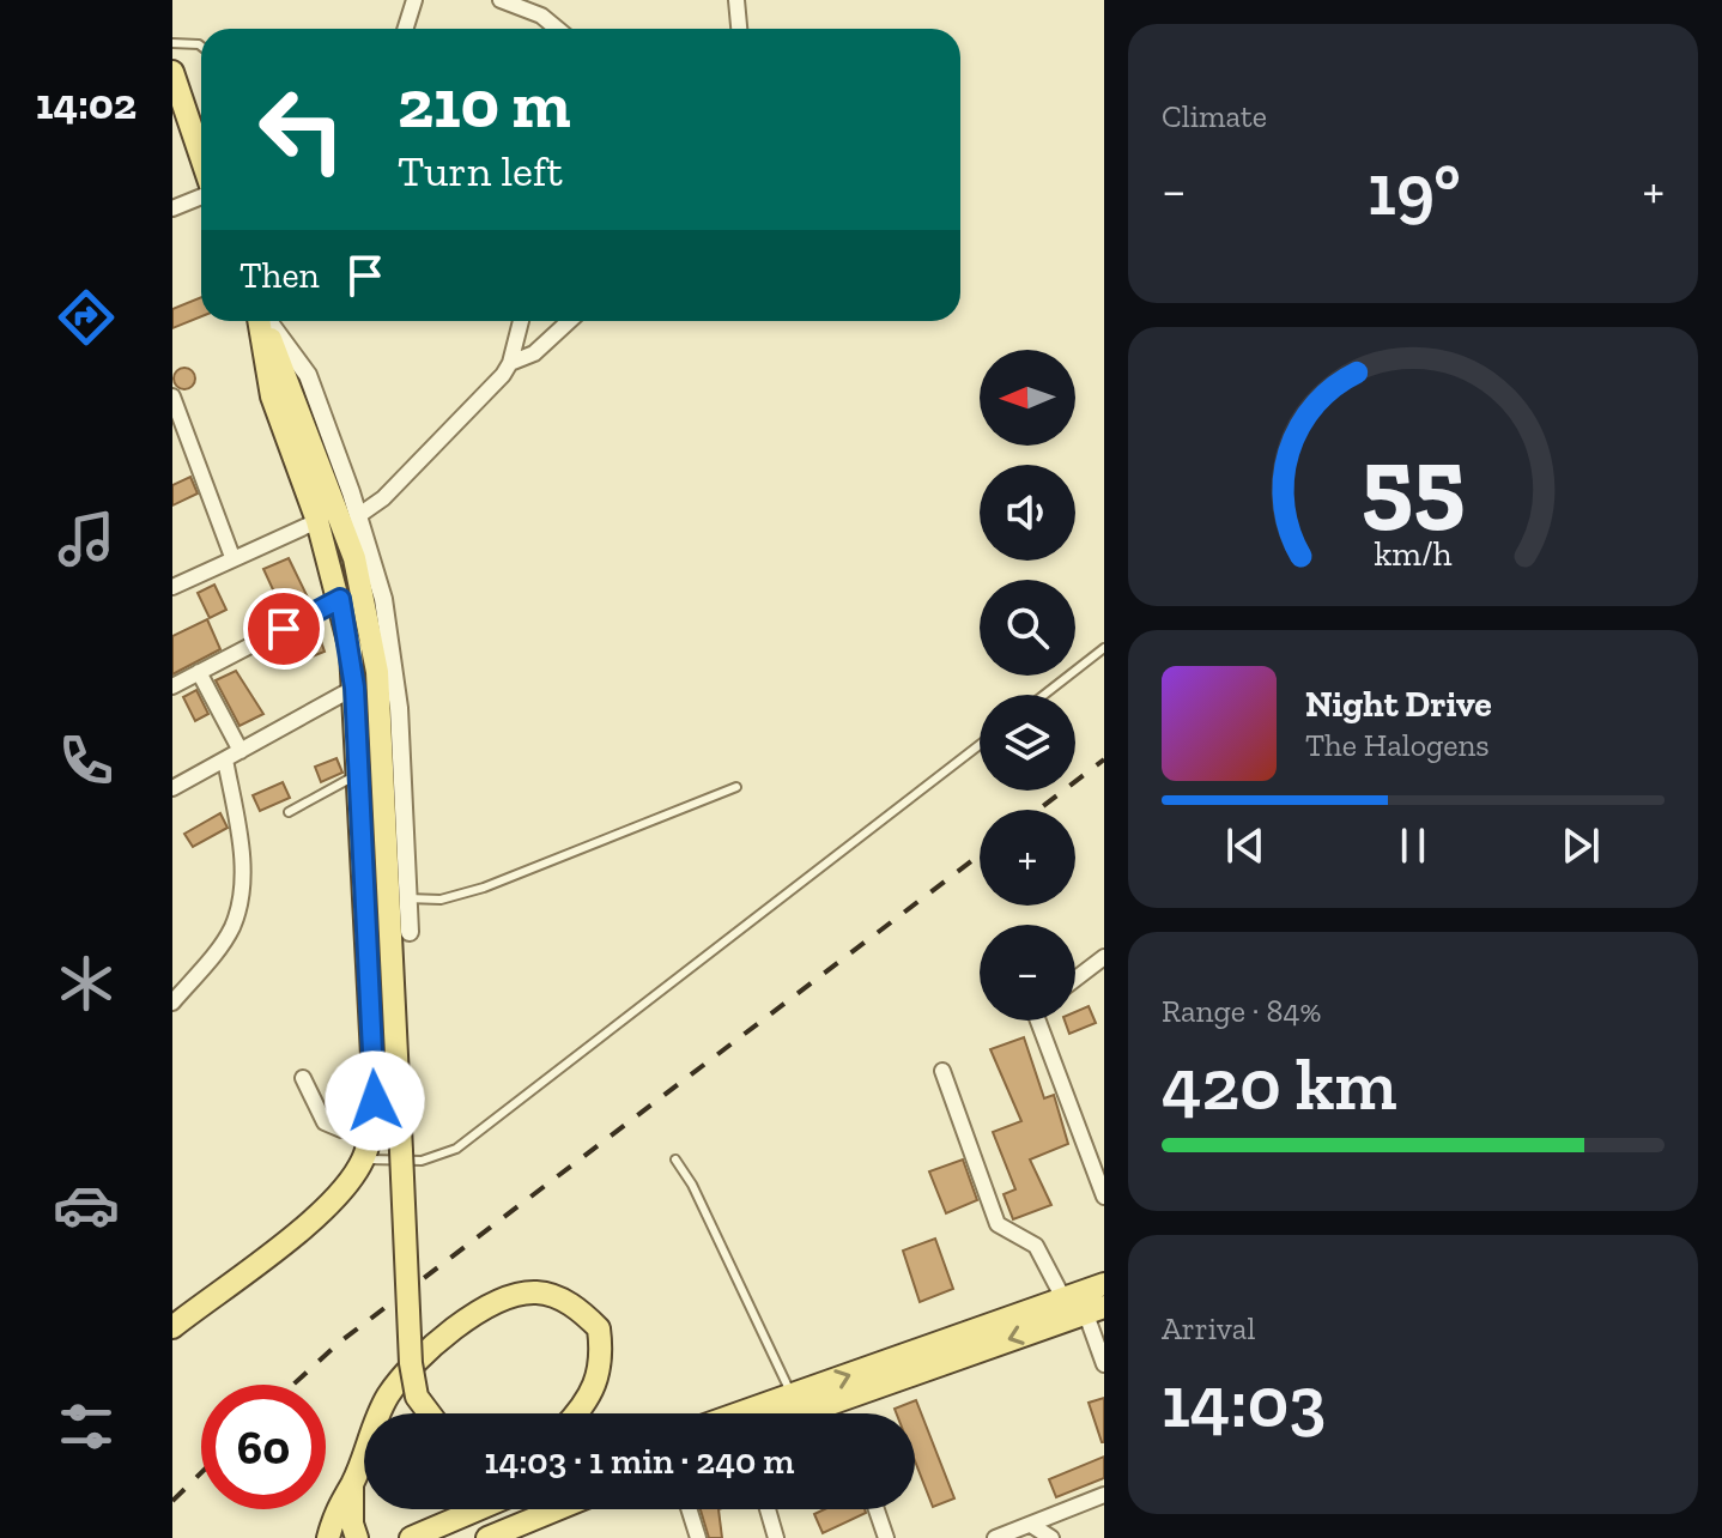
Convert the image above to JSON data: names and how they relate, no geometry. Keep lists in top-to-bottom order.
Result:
{
  "north": "left",
  "page": {
    "tabs": "14:02",
    "tile": [
      "Climate",
      ["Range · 84%", "420 km"],
      ["Arrival", "14:03"]
    ],
    "turn": ["210 m", "Turn left"],
    "heat": ["−", "19°", "+"],
    "then": "Then",
    "map_buttons": ["+", "−"],
    "song": ["Night Drive", "The Halogens"],
    "limit": "60",
    "trip": "14:03 · 1 min · 240 m",
    "gauge": ["55", "km/h"]
  }
}
